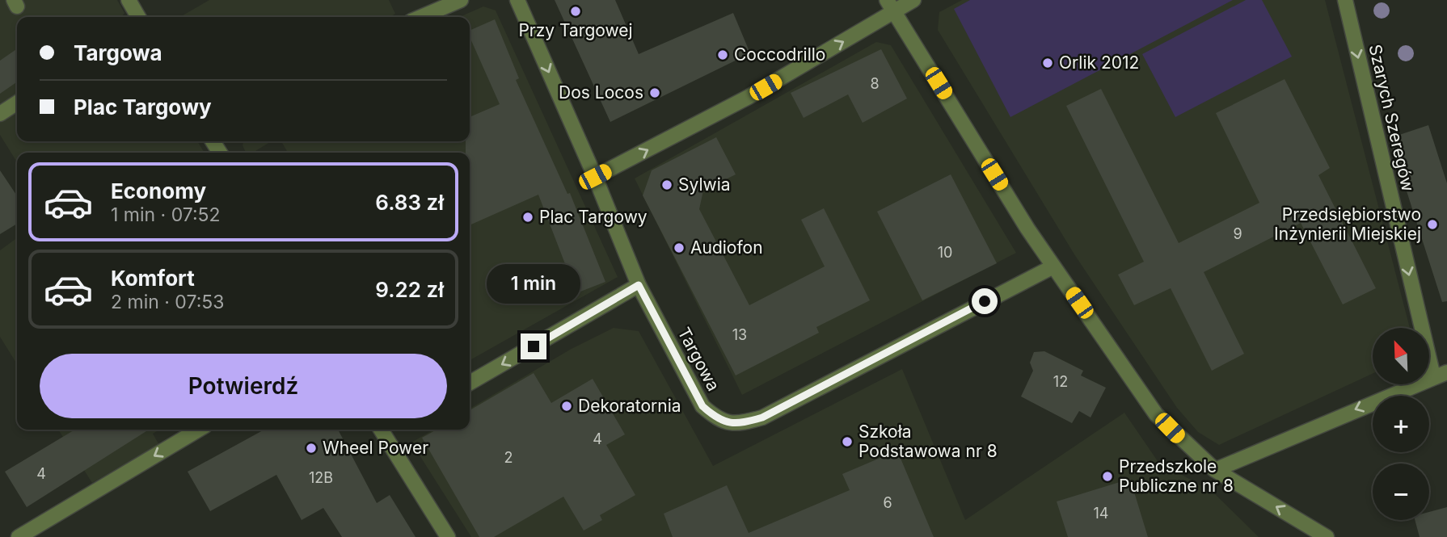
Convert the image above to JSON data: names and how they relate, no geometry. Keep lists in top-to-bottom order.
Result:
{
  "streets": {
    "street": ["Szarych Szeregów", "Targowa"]
  },
  "one_way": ["Szarych Szeregów"],
  "places": [
    "Przy Targowej",
    "Coccodrillo",
    "Orlik 2012",
    "Dos Locos",
    "Sylwia",
    "Plac Targowy",
    "Przedsiębiorstwo Inżynierii Miejskiej",
    "Audiofon",
    "Dekoratornia",
    "Szkoła Podstawowa nr 8",
    "Wheel Power",
    "Przedszkole Publiczne nr 8"
  ],
  "house_numbers": [
    "8",
    "9",
    "10",
    "13",
    "12",
    "4",
    "2",
    "4",
    "12B",
    "6",
    "14"
  ],
  "north": "top left",
  "page": {
    "banner": ["Targowa", "Plac Targowy"],
    "list": [
      {
        "name": "Economy",
        "note": "1 min · 07:52",
        "value": "6.83 zł"
      },
      {
        "name": "Komfort",
        "note": "2 min · 07:53",
        "value": "9.22 zł"
      }
    ],
    "bubble": "1 min",
    "map_buttons": ["+", "−"],
    "buttons": "Potwierdź"
  }
}
